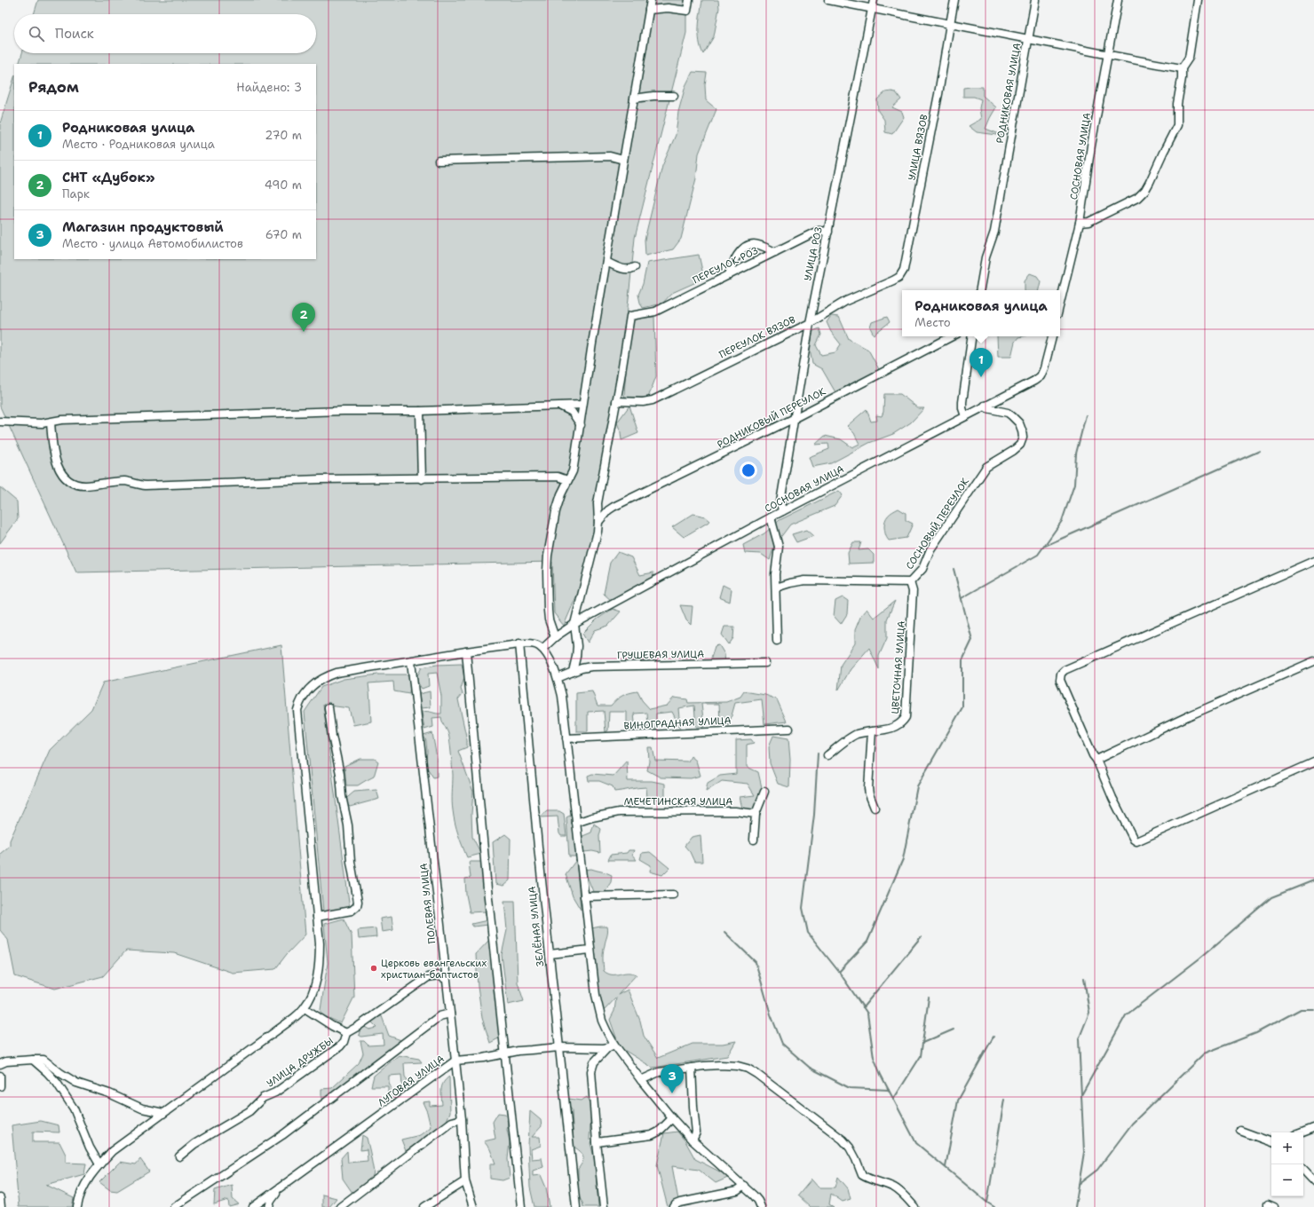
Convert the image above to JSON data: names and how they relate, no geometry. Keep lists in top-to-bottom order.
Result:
{
  "streets": {
    "street": [
      "РОДНИКОВАЯ УЛИЦА",
      "УЛИЦА ВЯЗОВ",
      "СОСНОВАЯ УЛИЦА",
      "УЛИЦА РОЗ",
      "ПЕРЕУЛОК РОЗ",
      "ПЕРЕУЛОК ВЯЗОВ",
      "РОДНИКОВЫЙ ПЕРЕУЛОК",
      "СОСНОВЫЙ ПЕРЕУЛОК",
      "ГРУШЕВАЯ УЛИЦА",
      "ЦВЕТОЧНАЯ УЛИЦА",
      "ВИНОГРАДНАЯ УЛИЦА",
      "МЕЧЕТИНСКАЯ УЛИЦА",
      "ПОЛЕВАЯ УЛИЦА",
      "ЗЕЛЁНАЯ УЛИЦА",
      "УЛИЦА ДРУЖБЫ",
      "ЛУГОВАЯ УЛИЦА"
    ]
  },
  "crossings": [
    ["УЛИЦА ВЯЗОВ", "ПЕРЕУЛОК ВЯЗОВ"],
    ["СОСНОВАЯ УЛИЦА", "УЛИЦА РОЗ"],
    ["СОСНОВАЯ УЛИЦА", "СОСНОВЫЙ ПЕРЕУЛОК"],
    ["УЛИЦА РОЗ", "ПЕРЕУЛОК РОЗ"],
    ["УЛИЦА РОЗ", "ПЕРЕУЛОК ВЯЗОВ"],
    ["УЛИЦА РОЗ", "РОДНИКОВЫЙ ПЕРЕУЛОК"],
    ["ПЕРЕУЛОК РОЗ", "ПЕРЕУЛОК ВЯЗОВ"],
    ["СОСНОВЫЙ ПЕРЕУЛОК", "ЦВЕТОЧНАЯ УЛИЦА"],
    ["ПОЛЕВАЯ УЛИЦА", "ЛУГОВАЯ УЛИЦА"],
    ["ЗЕЛЁНАЯ УЛИЦА", "ЛУГОВАЯ УЛИЦА"]
  ],
  "places": ["Церковь евангельских христиан-баптистов"],
  "page": {
    "search": "Поиск",
    "heading": ["Рядом", "Найдено: 3"],
    "list": [
      {
        "mark": "1",
        "name": "Родниковая улица",
        "note": "Место · Родниковая улица",
        "value": "270 m"
      },
      {
        "mark": "2",
        "name": "СНТ «Дубок»",
        "note": "Парк",
        "value": "490 m"
      },
      {
        "mark": "3",
        "name": "Магазин продуктовый",
        "note": "Место · улица Автомобилистов",
        "value": "670 m"
      }
    ],
    "popup": ["Родниковая улица", "Место"],
    "pins": ["2", "1", "3"],
    "map_buttons": ["+", "−"]
  }
}
